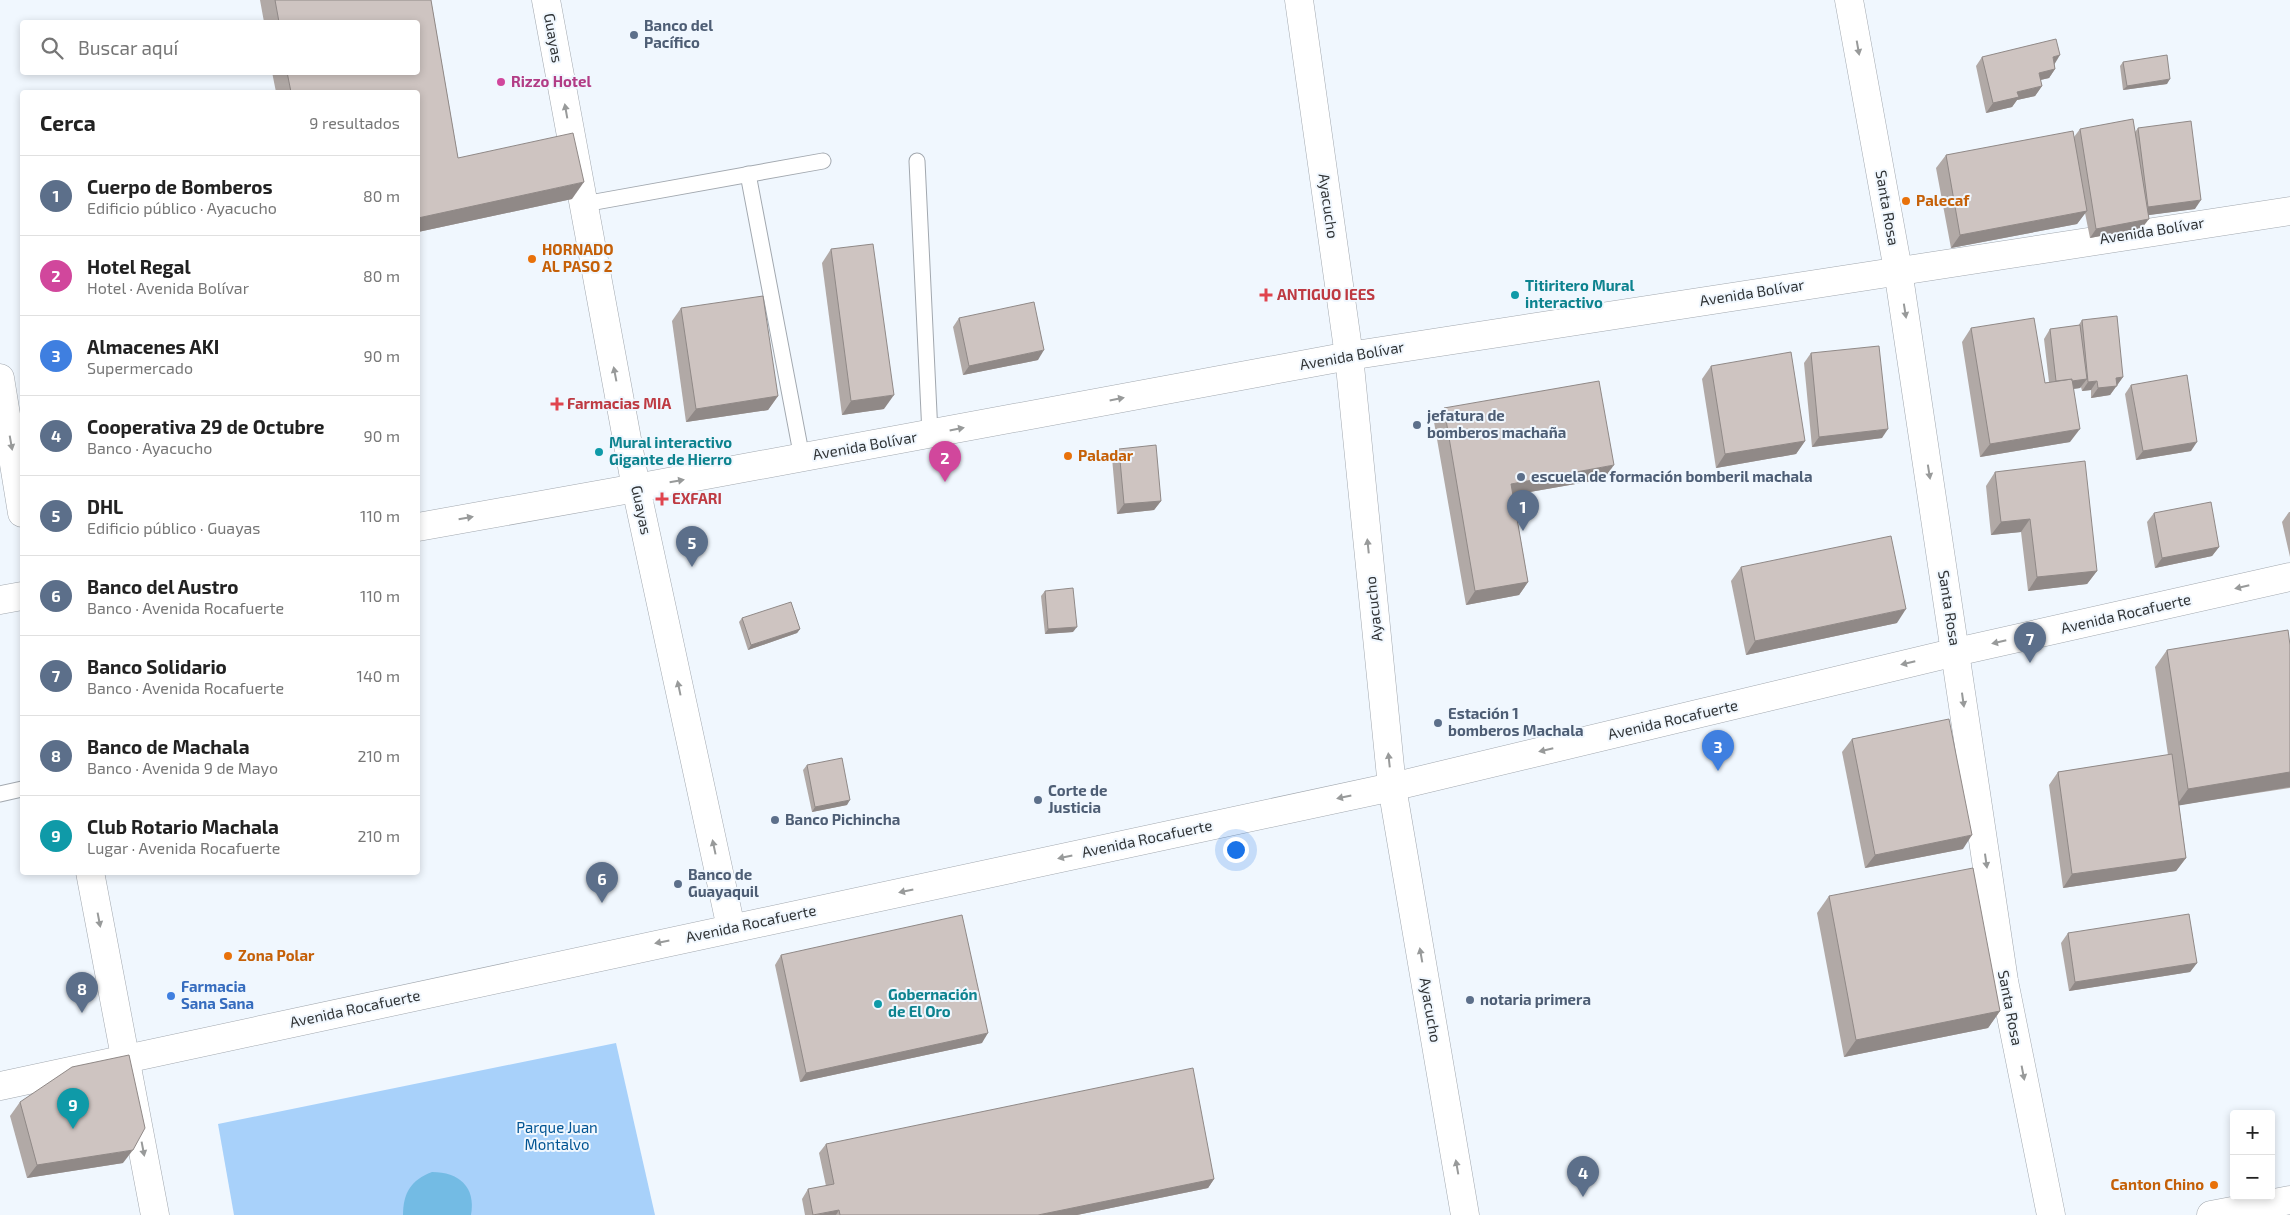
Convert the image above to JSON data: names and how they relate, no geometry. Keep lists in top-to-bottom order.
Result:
{
  "streets": {
    "street": [
      "Guayas",
      "Ayacucho",
      "Santa Rosa",
      "Avenida Bolívar",
      "Avenida Rocafuerte"
    ]
  },
  "crossings": [
    ["Guayas", "Avenida Bolívar"],
    ["Guayas", "Avenida Rocafuerte"],
    ["Ayacucho", "Avenida Bolívar"],
    ["Ayacucho", "Avenida Rocafuerte"],
    ["Santa Rosa", "Avenida Bolívar"],
    ["Santa Rosa", "Avenida Rocafuerte"]
  ],
  "one_way": [
    "Guayas",
    "Ayacucho",
    "Santa Rosa",
    "Avenida Bolívar",
    "Avenida Rocafuerte"
  ],
  "parks": ["Parque Juan Montalvo"],
  "places": {
    "other": [
      "Banco del Pacífico",
      "Rizzo Hotel",
      "Palecaf",
      "HORNADO AL PASO 2",
      "Titiritero Mural interactivo",
      "jefatura de bomberos machaña",
      "Mural interactivo Gigante de Hierro",
      "Paladar",
      "escuela de formación bomberil machala",
      "Estación 1 bomberos Machala",
      "Corte de Justicia",
      "Banco Pichincha",
      "Banco de Guayaquil",
      "Zona Polar",
      "Farmacia Sana Sana",
      "notaria primera",
      "Gobernación de El Oro",
      "Canton Chino"
    ],
    "health": ["ANTIGUO IEES", "Farmacias MIA", "EXFARI"]
  },
  "page": {
    "search": "Buscar aquí",
    "heading": ["Cerca", "9 resultados"],
    "list": [
      {
        "mark": "1",
        "name": "Cuerpo de Bomberos",
        "note": "Edificio público · Ayacucho",
        "value": "80 m"
      },
      {
        "mark": "2",
        "name": "Hotel Regal",
        "note": "Hotel · Avenida Bolívar",
        "value": "80 m"
      },
      {
        "mark": "3",
        "name": "Almacenes AKI",
        "note": "Supermercado",
        "value": "90 m"
      },
      {
        "mark": "4",
        "name": "Cooperativa 29 de Octubre",
        "note": "Banco · Ayacucho",
        "value": "90 m"
      },
      {
        "mark": "5",
        "name": "DHL",
        "note": "Edificio público · Guayas",
        "value": "110 m"
      },
      {
        "mark": "6",
        "name": "Banco del Austro",
        "note": "Banco · Avenida Rocafuerte",
        "value": "110 m"
      },
      {
        "mark": "7",
        "name": "Banco Solidario",
        "note": "Banco · Avenida Rocafuerte",
        "value": "140 m"
      },
      {
        "mark": "8",
        "name": "Banco de Machala",
        "note": "Banco · Avenida 9 de Mayo",
        "value": "210 m"
      },
      {
        "mark": "9",
        "name": "Club Rotario Machala",
        "note": "Lugar · Avenida Rocafuerte",
        "value": "210 m"
      }
    ],
    "pins": [
      "2",
      "1",
      "5",
      "7",
      "3",
      "6",
      "8",
      "9",
      "4"
    ],
    "map_buttons": ["+", "−"]
  }
}
